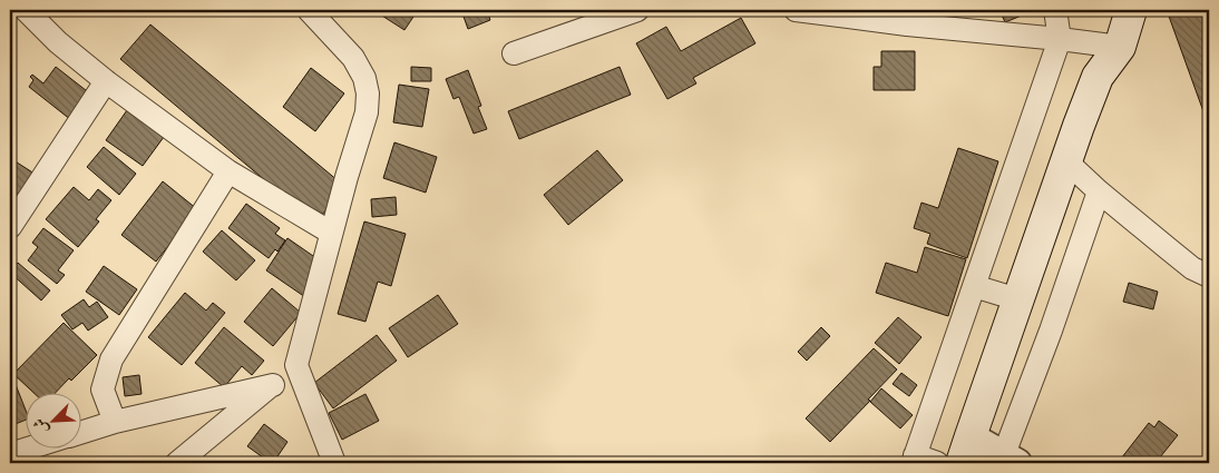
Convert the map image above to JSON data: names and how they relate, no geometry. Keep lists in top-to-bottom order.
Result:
{
  "north": "bottom left"
}
